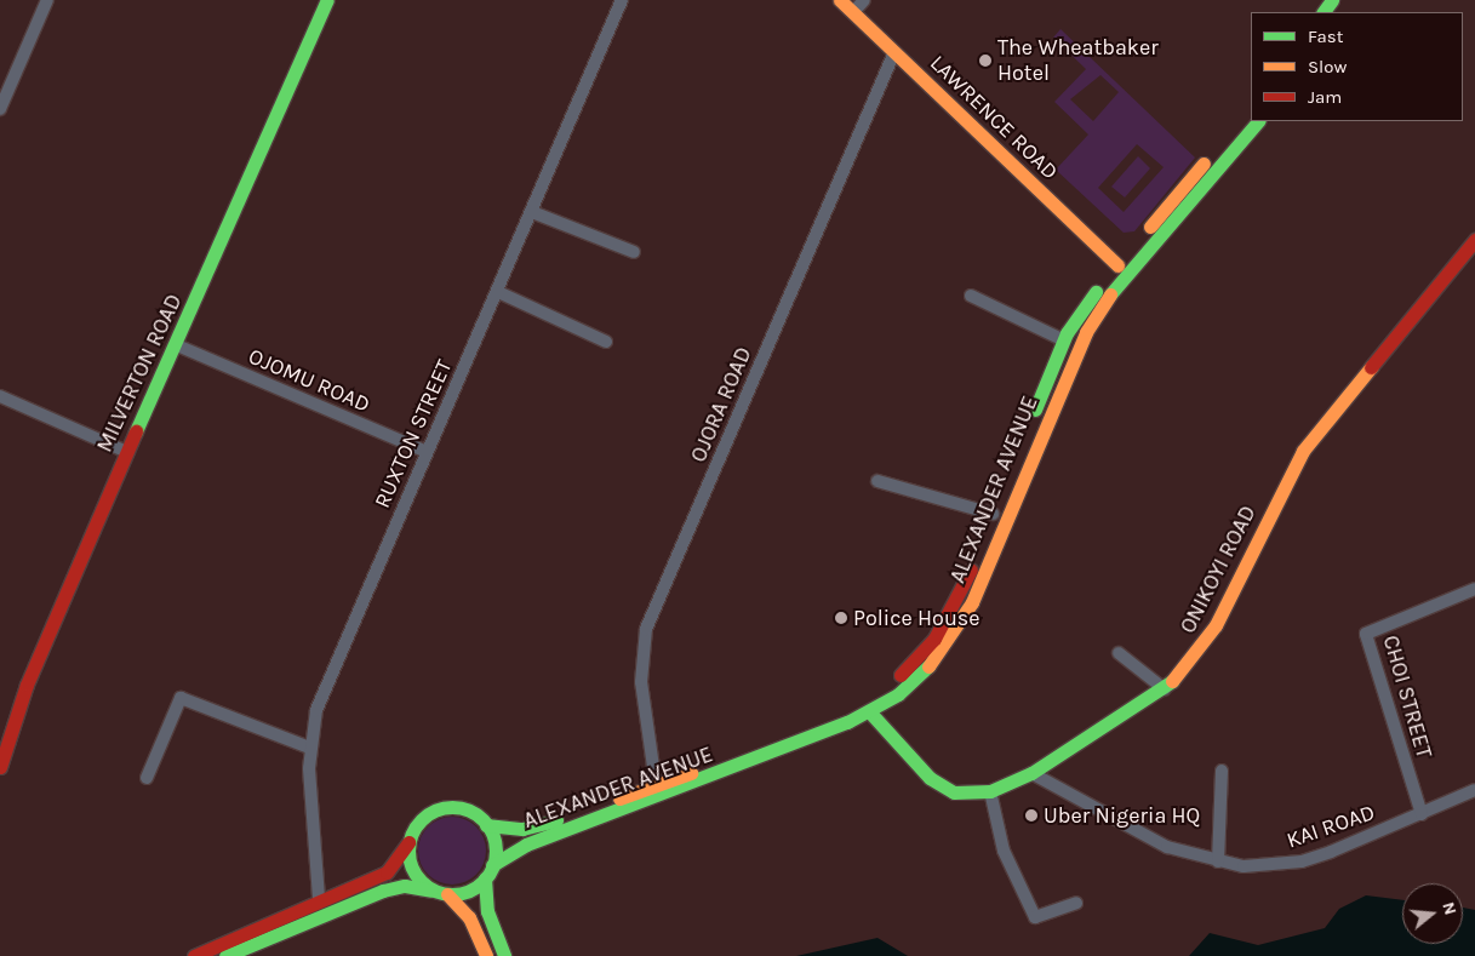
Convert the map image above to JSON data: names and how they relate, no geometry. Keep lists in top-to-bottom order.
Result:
{
  "streets": {
    "main road": [
      "LAWRENCE ROAD",
      "MILVERTON ROAD",
      "ALEXANDER AVENUE",
      "ONIKOYI ROAD"
    ],
    "street": [
      "OJOMU ROAD",
      "OJORA ROAD",
      "RUXTON STREET",
      "CHOI STREET",
      "KAI ROAD"
    ]
  },
  "crossings": [
    ["LAWRENCE ROAD", "OJORA ROAD"],
    ["LAWRENCE ROAD", "ALEXANDER AVENUE"],
    ["MILVERTON ROAD", "OJOMU ROAD"],
    ["OJOMU ROAD", "RUXTON STREET"],
    ["OJORA ROAD", "ALEXANDER AVENUE"],
    ["ALEXANDER AVENUE", "ONIKOYI ROAD"],
    ["ONIKOYI ROAD", "KAI ROAD"],
    ["CHOI STREET", "KAI ROAD"]
  ],
  "places": ["The Wheatbaker Hotel", "Police House", "Uber Nigeria HQ"],
  "legend": ["Fast", "Slow", "Jam"],
  "north": "right"
}
